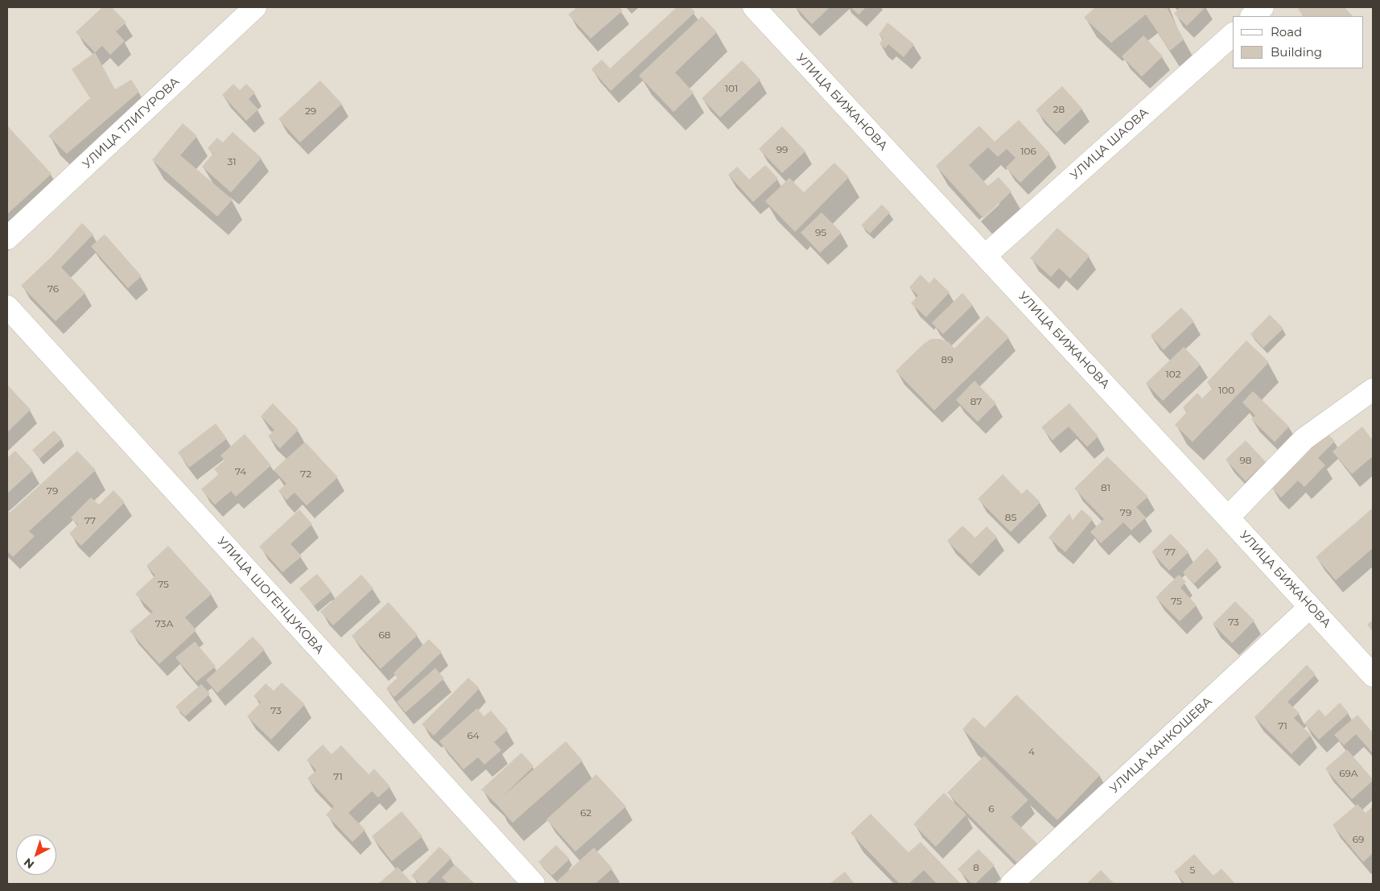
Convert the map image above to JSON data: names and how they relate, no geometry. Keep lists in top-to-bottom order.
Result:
{
  "streets": {
    "street": [
      "УЛИЦА БИЖАНОВА",
      "УЛИЦА ТЛИГУРОВА",
      "УЛИЦА ШАОВА",
      "УЛИЦА ШОГЕНЦУКОВА",
      "УЛИЦА КАНКОШЕВА"
    ]
  },
  "crossings": [
    ["УЛИЦА БИЖАНОВА", "УЛИЦА ШАОВА"],
    ["УЛИЦА БИЖАНОВА", "УЛИЦА КАНКОШЕВА"]
  ],
  "house_numbers": [
    "101",
    "28",
    "29",
    "99",
    "106",
    "31",
    "95",
    "76",
    "89",
    "102",
    "100",
    "87",
    "98",
    "74",
    "72",
    "81",
    "79",
    "79",
    "85",
    "77",
    "77",
    "75",
    "75",
    "73",
    "73А",
    "68",
    "73",
    "71",
    "64",
    "4",
    "69А",
    "71",
    "6",
    "62",
    "69",
    "8",
    "5"
  ],
  "legend": ["Road", "Building"],
  "north": "bottom left"
}
